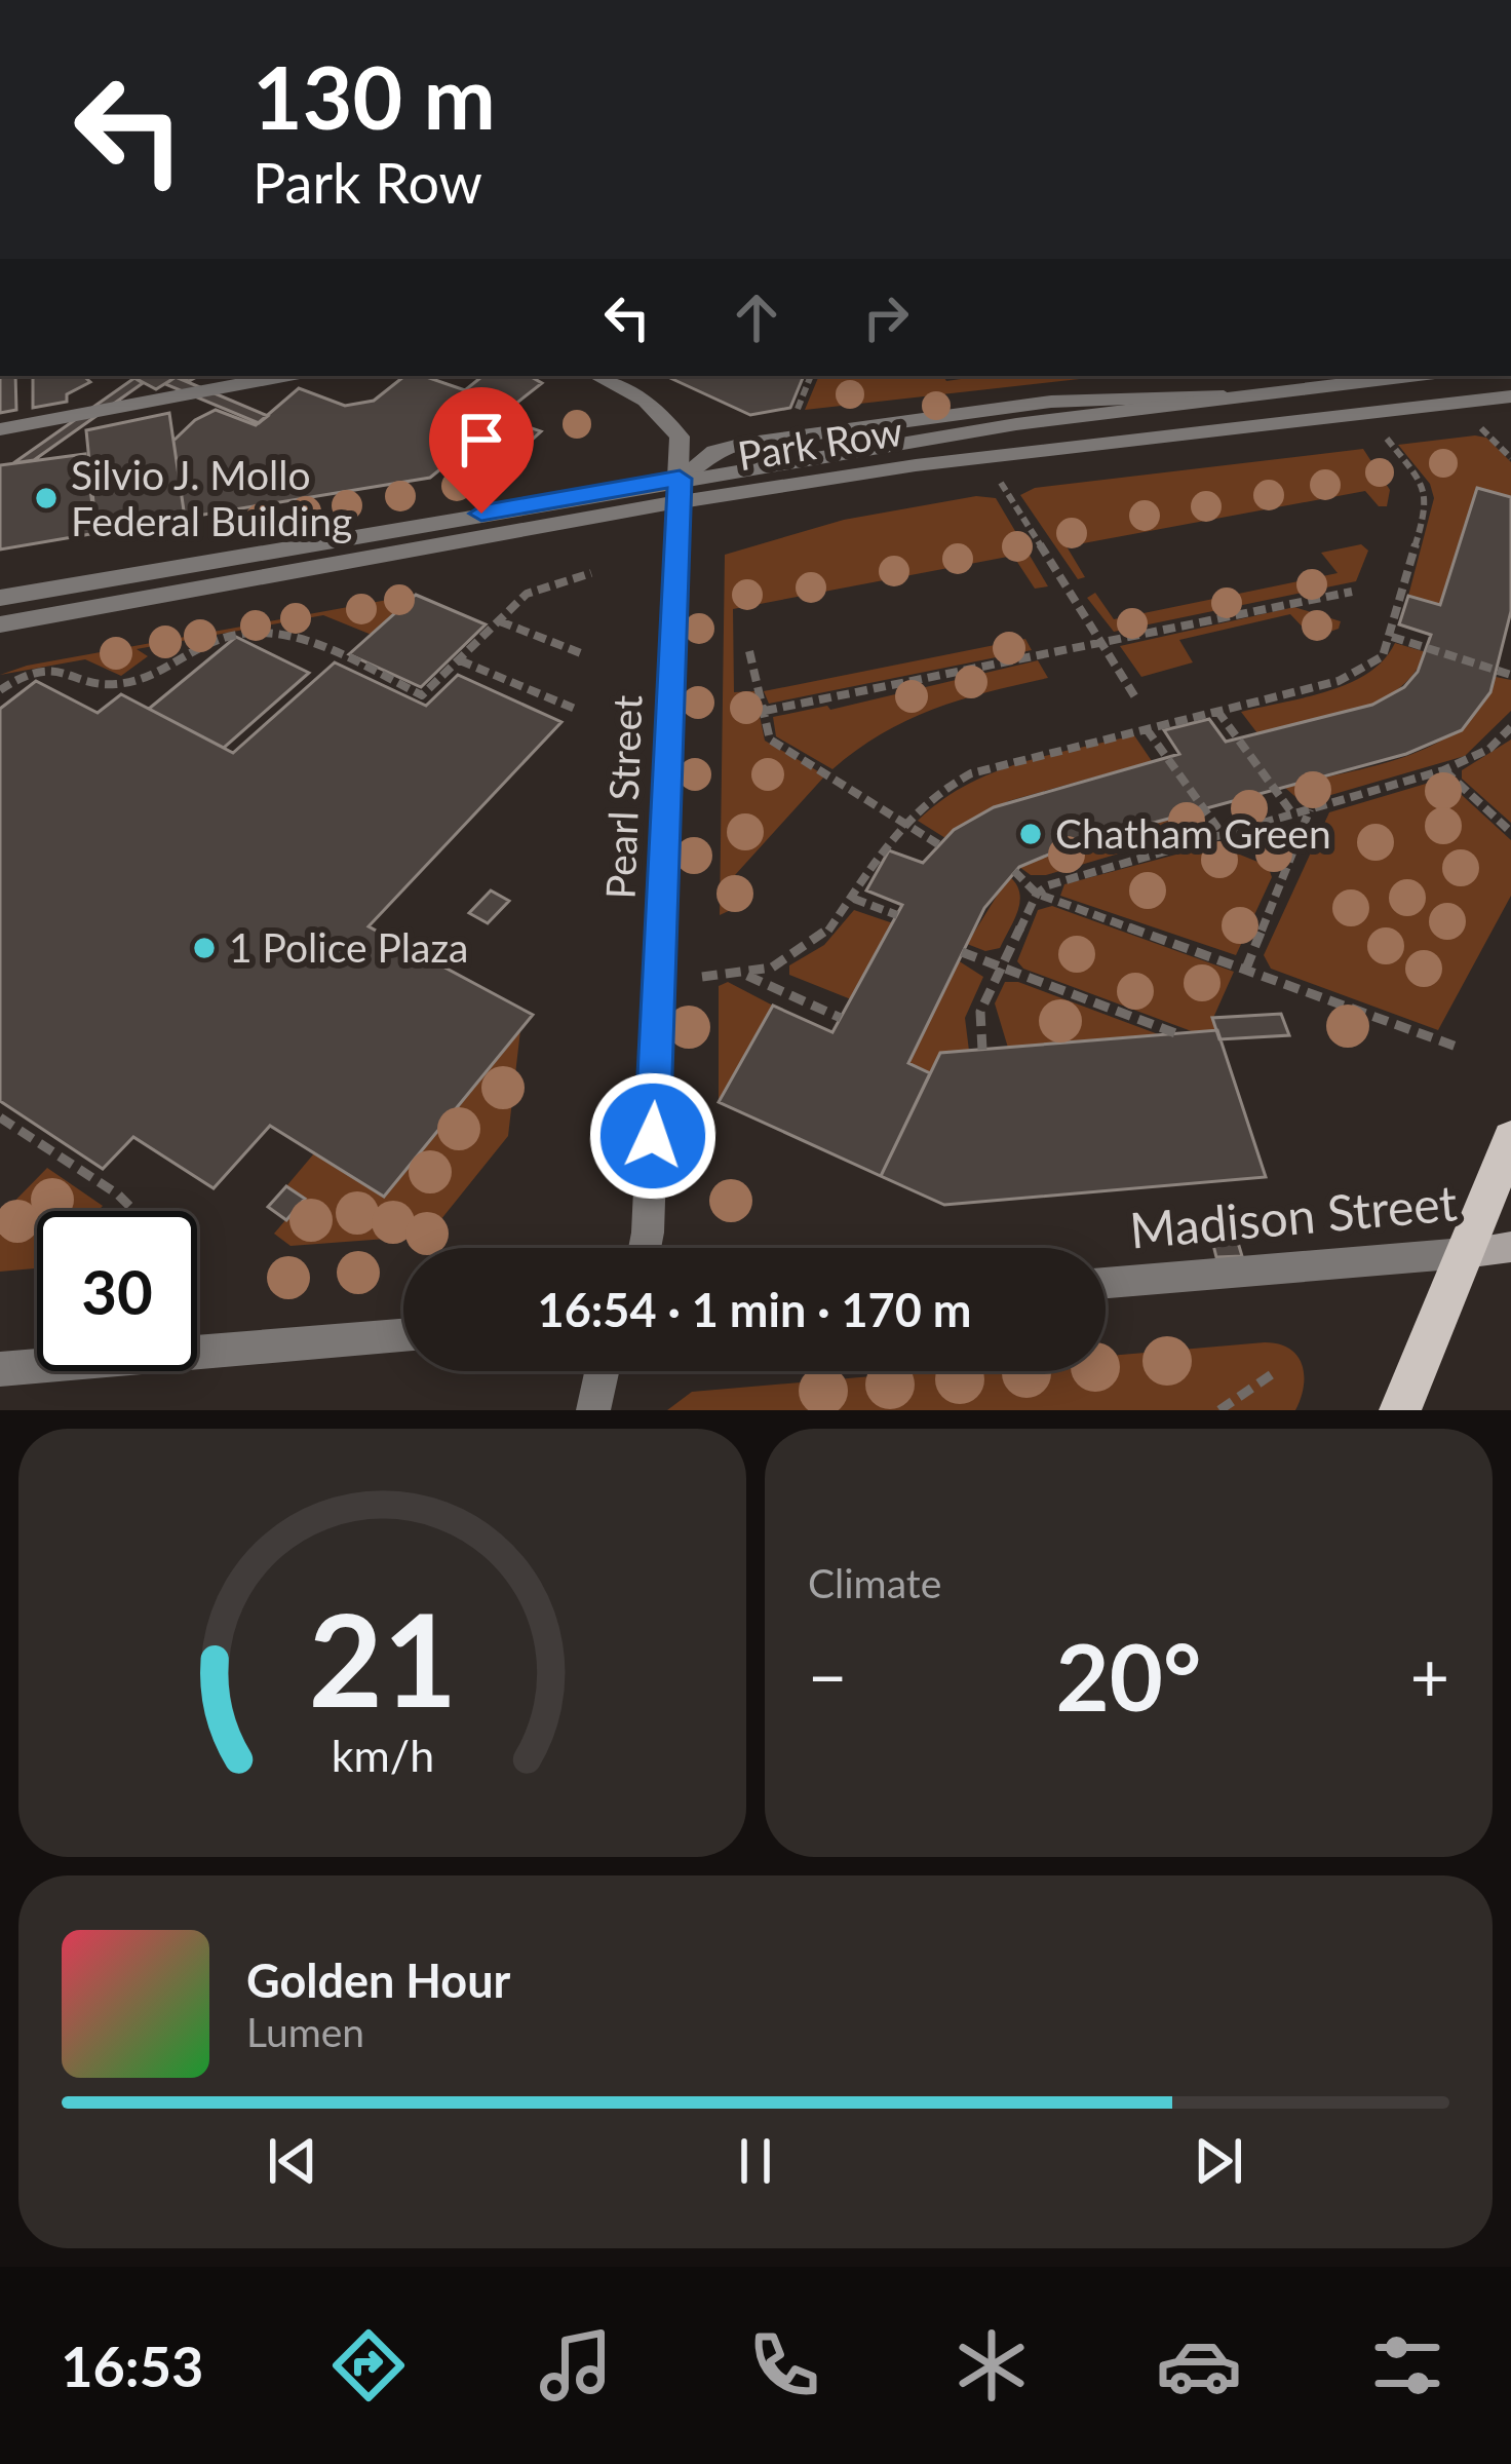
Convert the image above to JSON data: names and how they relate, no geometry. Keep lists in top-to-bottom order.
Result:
{
  "streets": {
    "main road": ["Madison Street"],
    "street": ["Park Row", "Pearl Street"]
  },
  "crossings": [
    ["Park Row", "Pearl Street"]
  ],
  "places": ["Silvio J. Mollo Federal Building", "Chatham Green", "1 Police Plaza"],
  "page": {
    "turn": ["130 m", "Park Row"],
    "limit": "30",
    "trip": "16:54 · 1 min · 170 m",
    "tile": "Climate",
    "heat": ["−", "20°", "+"],
    "song": ["Golden Hour", "Lumen"],
    "tabs": "16:53",
    "gauge": ["21", "km/h"]
  }
}
